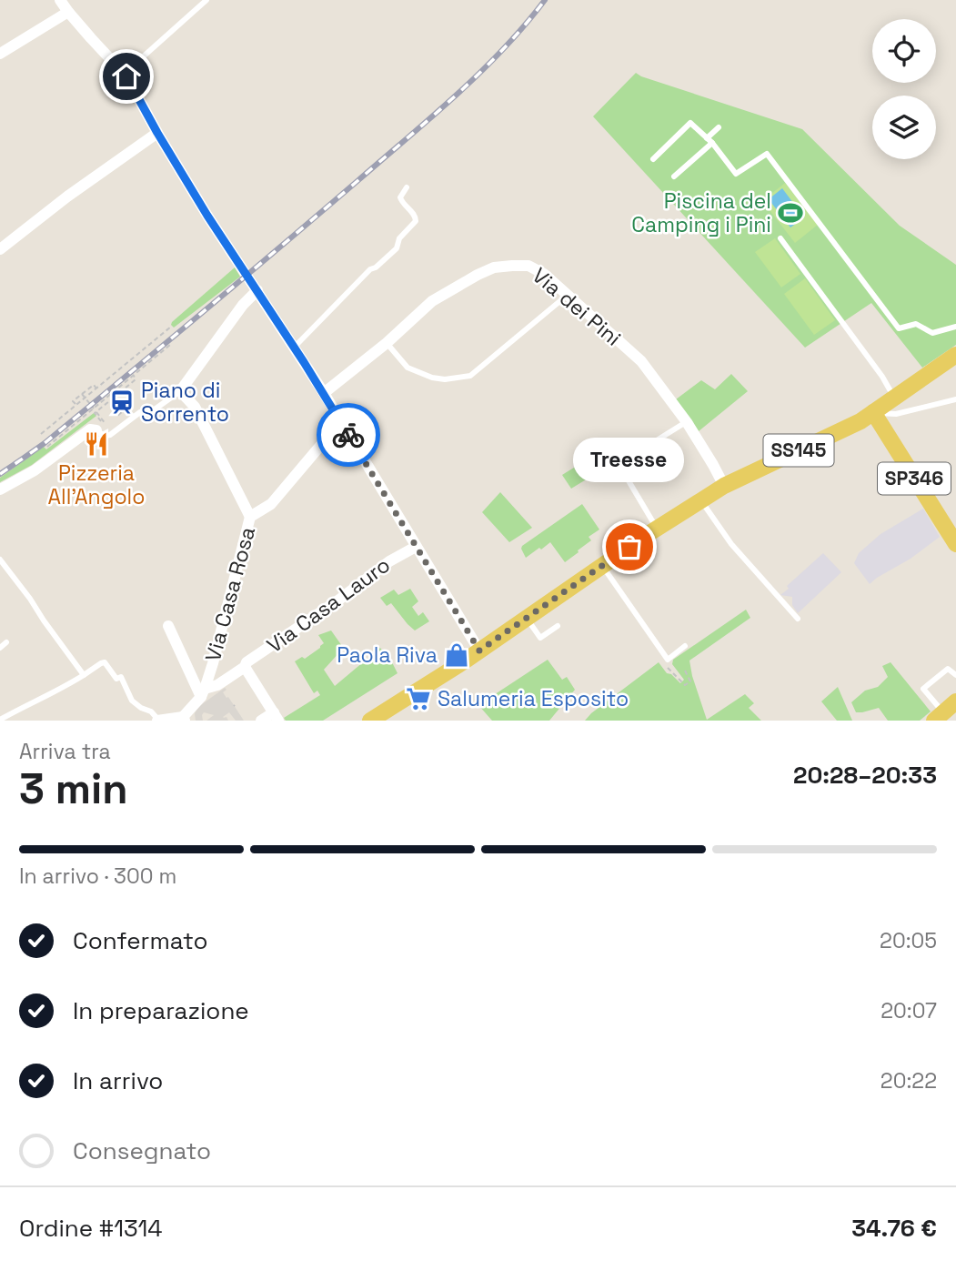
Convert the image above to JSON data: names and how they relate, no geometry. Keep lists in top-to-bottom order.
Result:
{
  "streets": {
    "main road": ["SS145", "SP346"],
    "street": ["Via dei Pini", "Via Casa Rosa", "Via Casa Lauro"]
  },
  "crossings": [
    ["Via dei Pini", "SS145"],
    ["SS145", "SP346"],
    ["Via Casa Rosa", "Via Casa Lauro"]
  ],
  "places": {
    "sports": ["Piscina del Camping i Pini"],
    "station": ["Piano di Sorrento"],
    "restaurant": ["Pizzeria All'Angolo"],
    "other": ["Treesse"],
    "shop": ["Paola Riva"],
    "supermarket": ["Salumeria Esposito"]
  },
  "page": {
    "bubble": "Treesse",
    "heading": ["3 min", "Arriva tra", "20:28–20:33"],
    "panel": ["Ordine #1314", "34.76 €"],
    "bar": "In arrivo · 300 m",
    "list": [
      ["Confermato", "20:05"],
      ["In preparazione", "20:07"],
      ["In arrivo", "20:22"],
      "Consegnato"
    ]
  }
}
